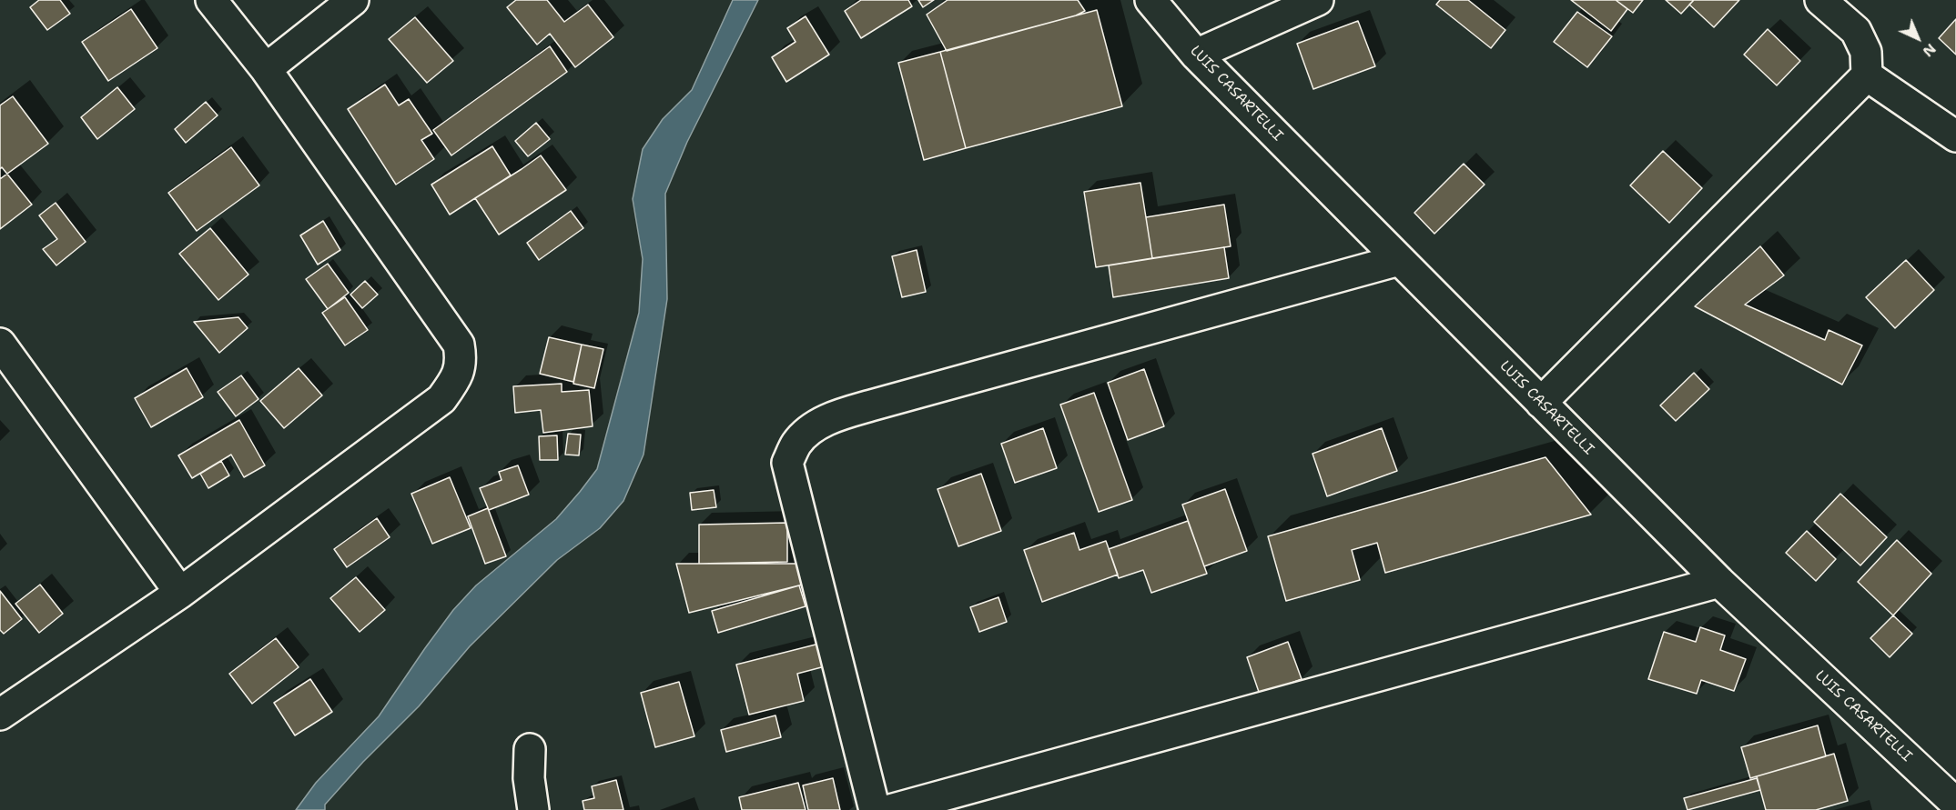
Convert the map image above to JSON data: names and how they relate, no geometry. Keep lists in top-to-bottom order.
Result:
{
  "streets": {
    "street": ["LUIS CASARTELLI"]
  },
  "north": "bottom right"
}
